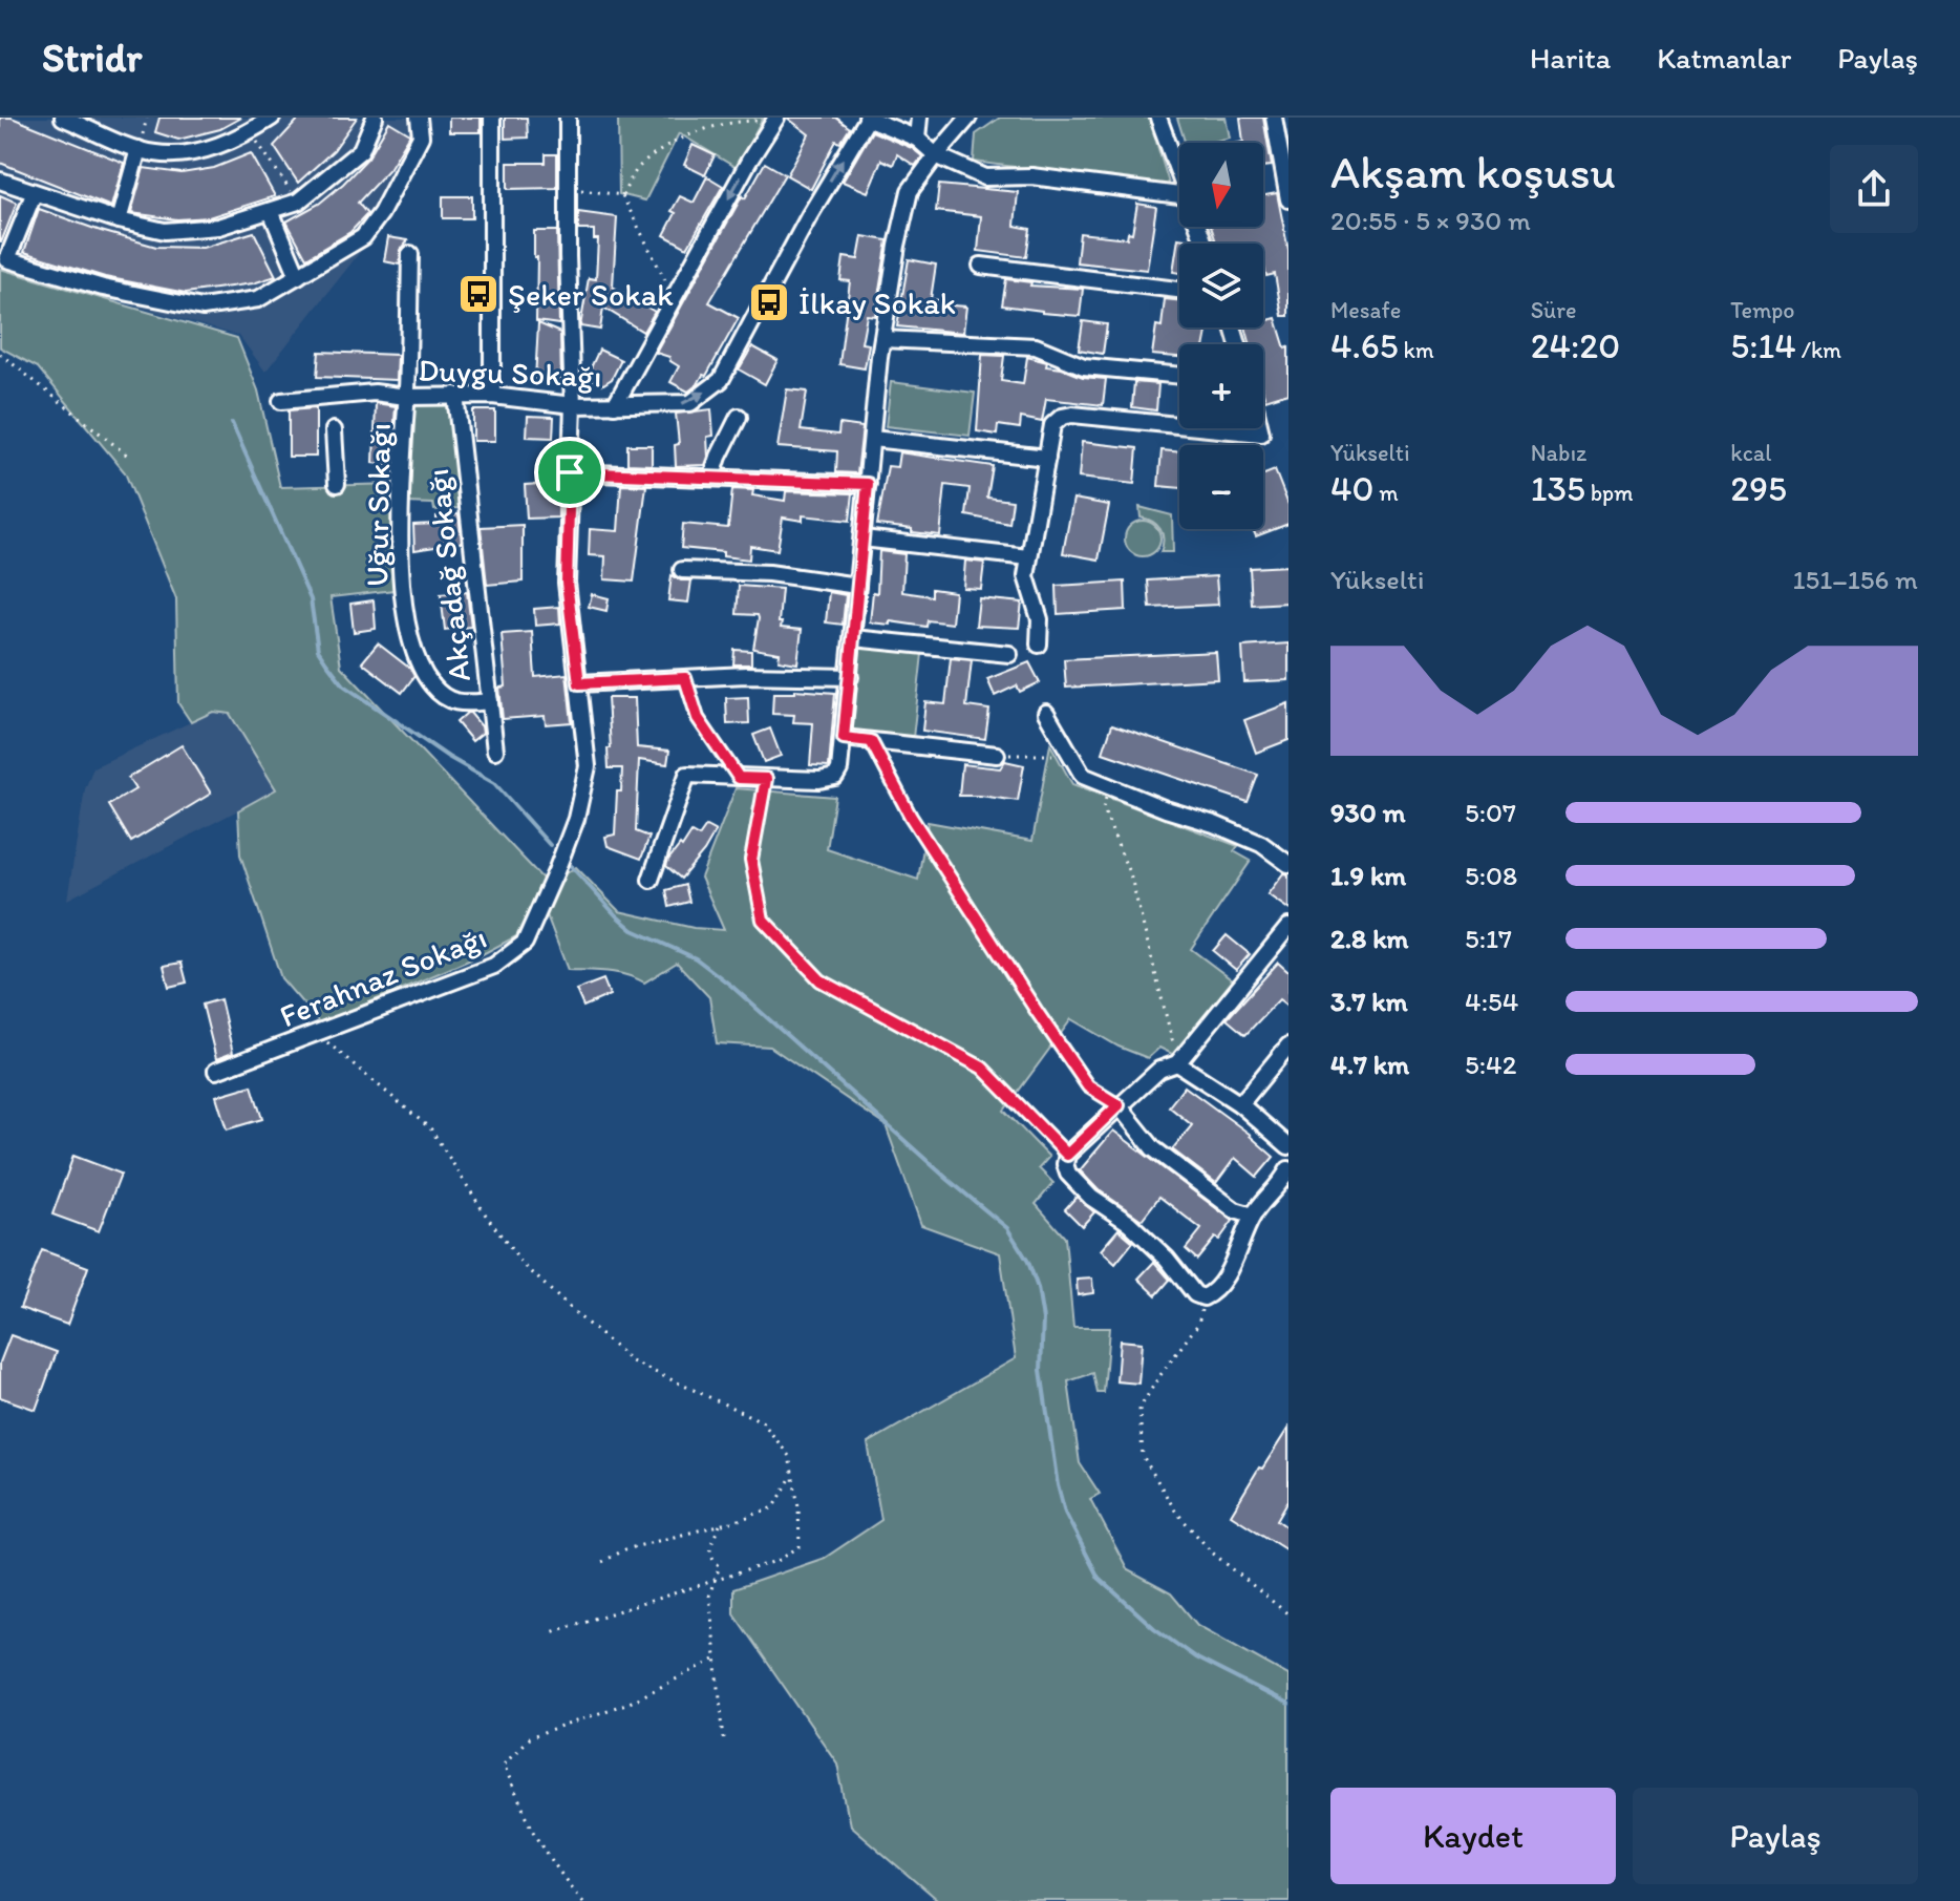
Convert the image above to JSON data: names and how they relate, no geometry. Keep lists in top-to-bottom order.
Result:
{
  "streets": {
    "street": [
      "Duygu Sokağı",
      "Uğur Sokağı",
      "Akçadağ Sokağı",
      "Ferahnaz Sokağı"
    ]
  },
  "crossings": [
    ["Duygu Sokağı", "Uğur Sokağı"],
    ["Duygu Sokağı", "Akçadağ Sokağı"],
    ["Duygu Sokağı", "Ferahnaz Sokağı"],
    ["Uğur Sokağı", "Akçadağ Sokağı"]
  ],
  "places": {
    "bus stop": ["Şeker Sokak", "İlkay Sokak"]
  },
  "north": "bottom",
  "page": {
    "header": "Stridr",
    "nav": ["Harita", "Katmanlar", "Paylaş"],
    "heading": ["Akşam koşusu", "20:55 · 5 × 930 m"],
    "map_buttons": ["+", "−"],
    "stats": [
      ["Mesafe", "4.65 km"],
      ["Süre", "24:20"],
      ["Tempo", "5:14 /km"],
      ["Yükselti", "40 m"],
      ["Nabız", "135 bpm"],
      ["kcal", "295"]
    ],
    "chart": ["Yükselti", "151–156 m"],
    "list": [
      {
        "name": "930 m",
        "note": "5:07"
      },
      {
        "name": "1.9 km",
        "note": "5:08"
      },
      {
        "name": "2.8 km",
        "note": "5:17"
      },
      {
        "name": "3.7 km",
        "note": "4:54"
      },
      {
        "name": "4.7 km",
        "note": "5:42"
      }
    ],
    "buttons": ["Kaydet", "Paylaş"]
  }
}
